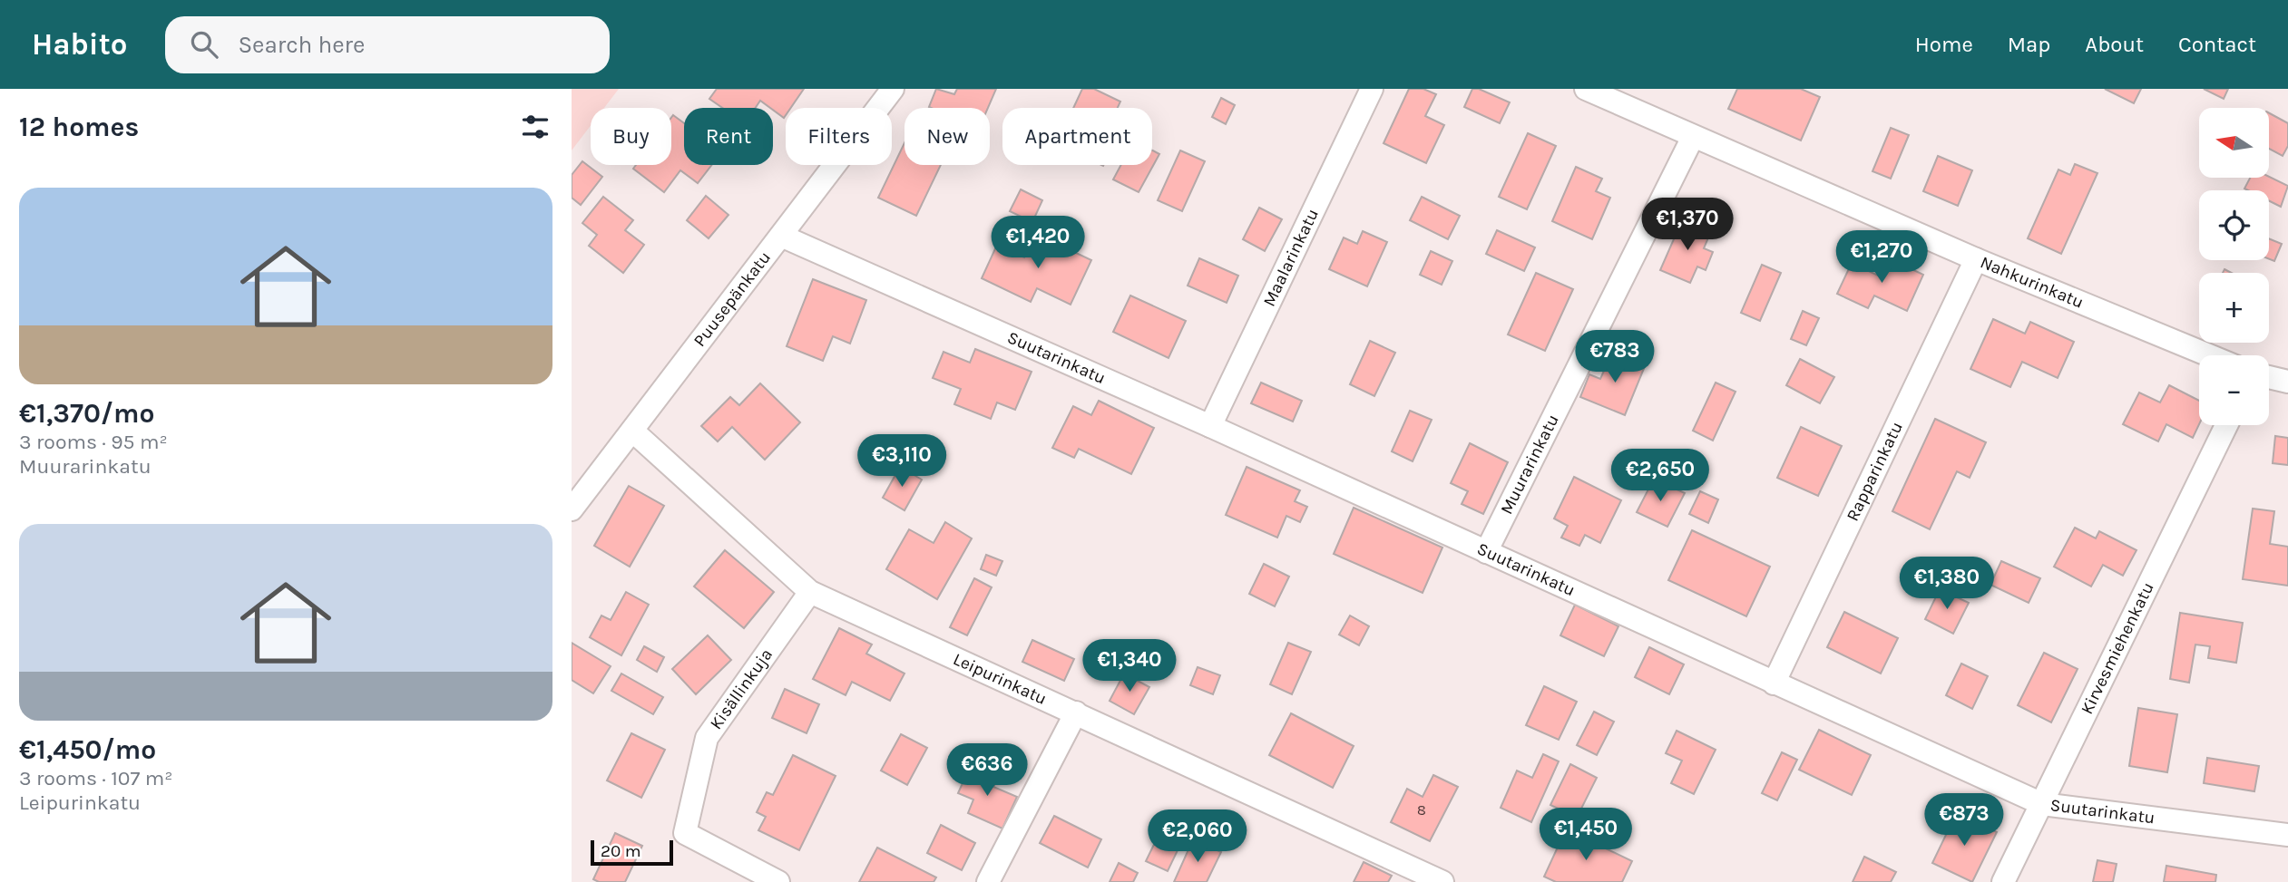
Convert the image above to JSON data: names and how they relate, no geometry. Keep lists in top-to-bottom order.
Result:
{
  "streets": {
    "street": [
      "Maalarinkatu",
      "Nahkurinkatu",
      "Puusepänkatu",
      "Suutarinkatu",
      "Muurarinkatu",
      "Rapparinkatu",
      "Kirvesmiehenkatu",
      "Leipurinkatu",
      "Kisällinkuja"
    ]
  },
  "crossings": [
    ["Maalarinkatu", "Suutarinkatu"],
    ["Nahkurinkatu", "Muurarinkatu"],
    ["Nahkurinkatu", "Rapparinkatu"],
    ["Puusepänkatu", "Suutarinkatu"],
    ["Puusepänkatu", "Leipurinkatu"],
    ["Suutarinkatu", "Muurarinkatu"],
    ["Suutarinkatu", "Rapparinkatu"],
    ["Suutarinkatu", "Kirvesmiehenkatu"],
    ["Leipurinkatu", "Kisällinkuja"]
  ],
  "house_numbers": ["8"],
  "scale_bar": "20 m",
  "north": "left",
  "page": {
    "header": "Habito",
    "search": "Search here",
    "nav": [
      "Home",
      "Map",
      "About",
      "Contact"
    ],
    "heading": "12 homes",
    "map_buttons": ["+", "−"],
    "chip": [
      "Buy",
      "Rent",
      "Filters",
      "New",
      "Apartment"
    ],
    "list": [
      {
        "name": "€1,370/mo",
        "note": "3 rooms · 95 m² · Muurarinkatu"
      },
      {
        "name": "€1,450/mo",
        "note": "3 rooms · 107 m² · Leipurinkatu"
      }
    ],
    "price": [
      "€1,370",
      "€1,420",
      "€1,270",
      "€783",
      "€3,110",
      "€2,650",
      "€1,380",
      "€1,340",
      "€636",
      "€873",
      "€1,450",
      "€2,060"
    ],
    "scale": "20 m"
  }
}
